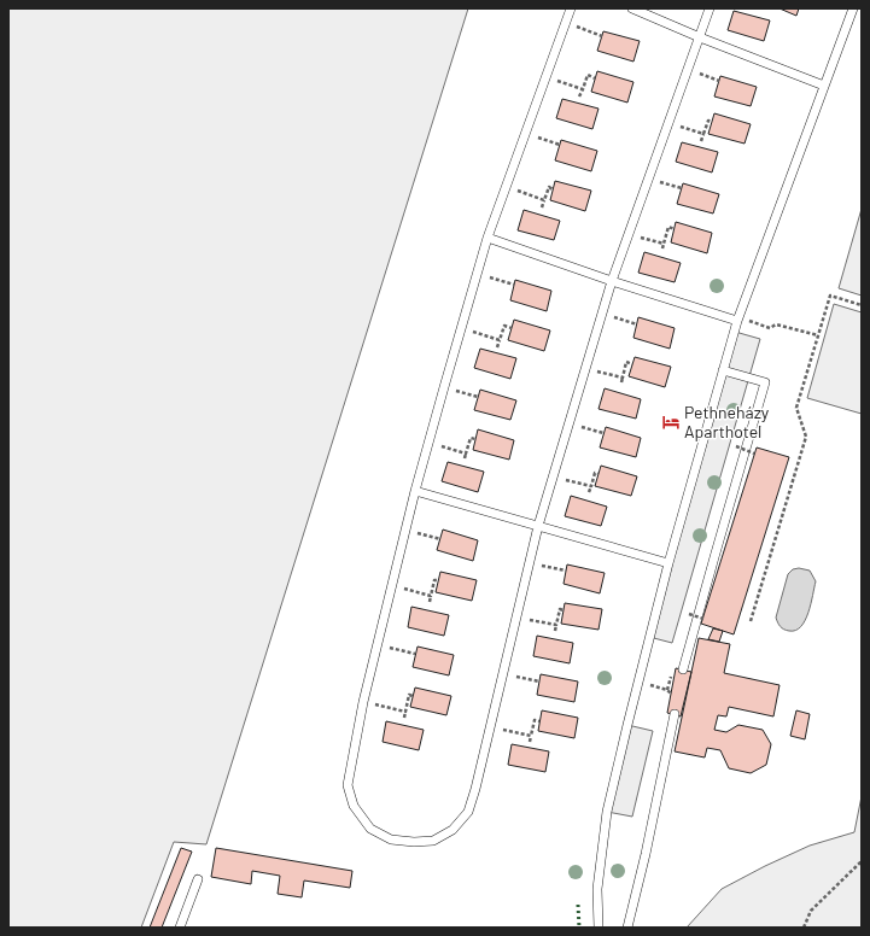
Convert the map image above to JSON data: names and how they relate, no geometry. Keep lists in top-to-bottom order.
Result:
{
  "places": {
    "hotel": ["Pethneházy Aparthotel"]
  }
}
